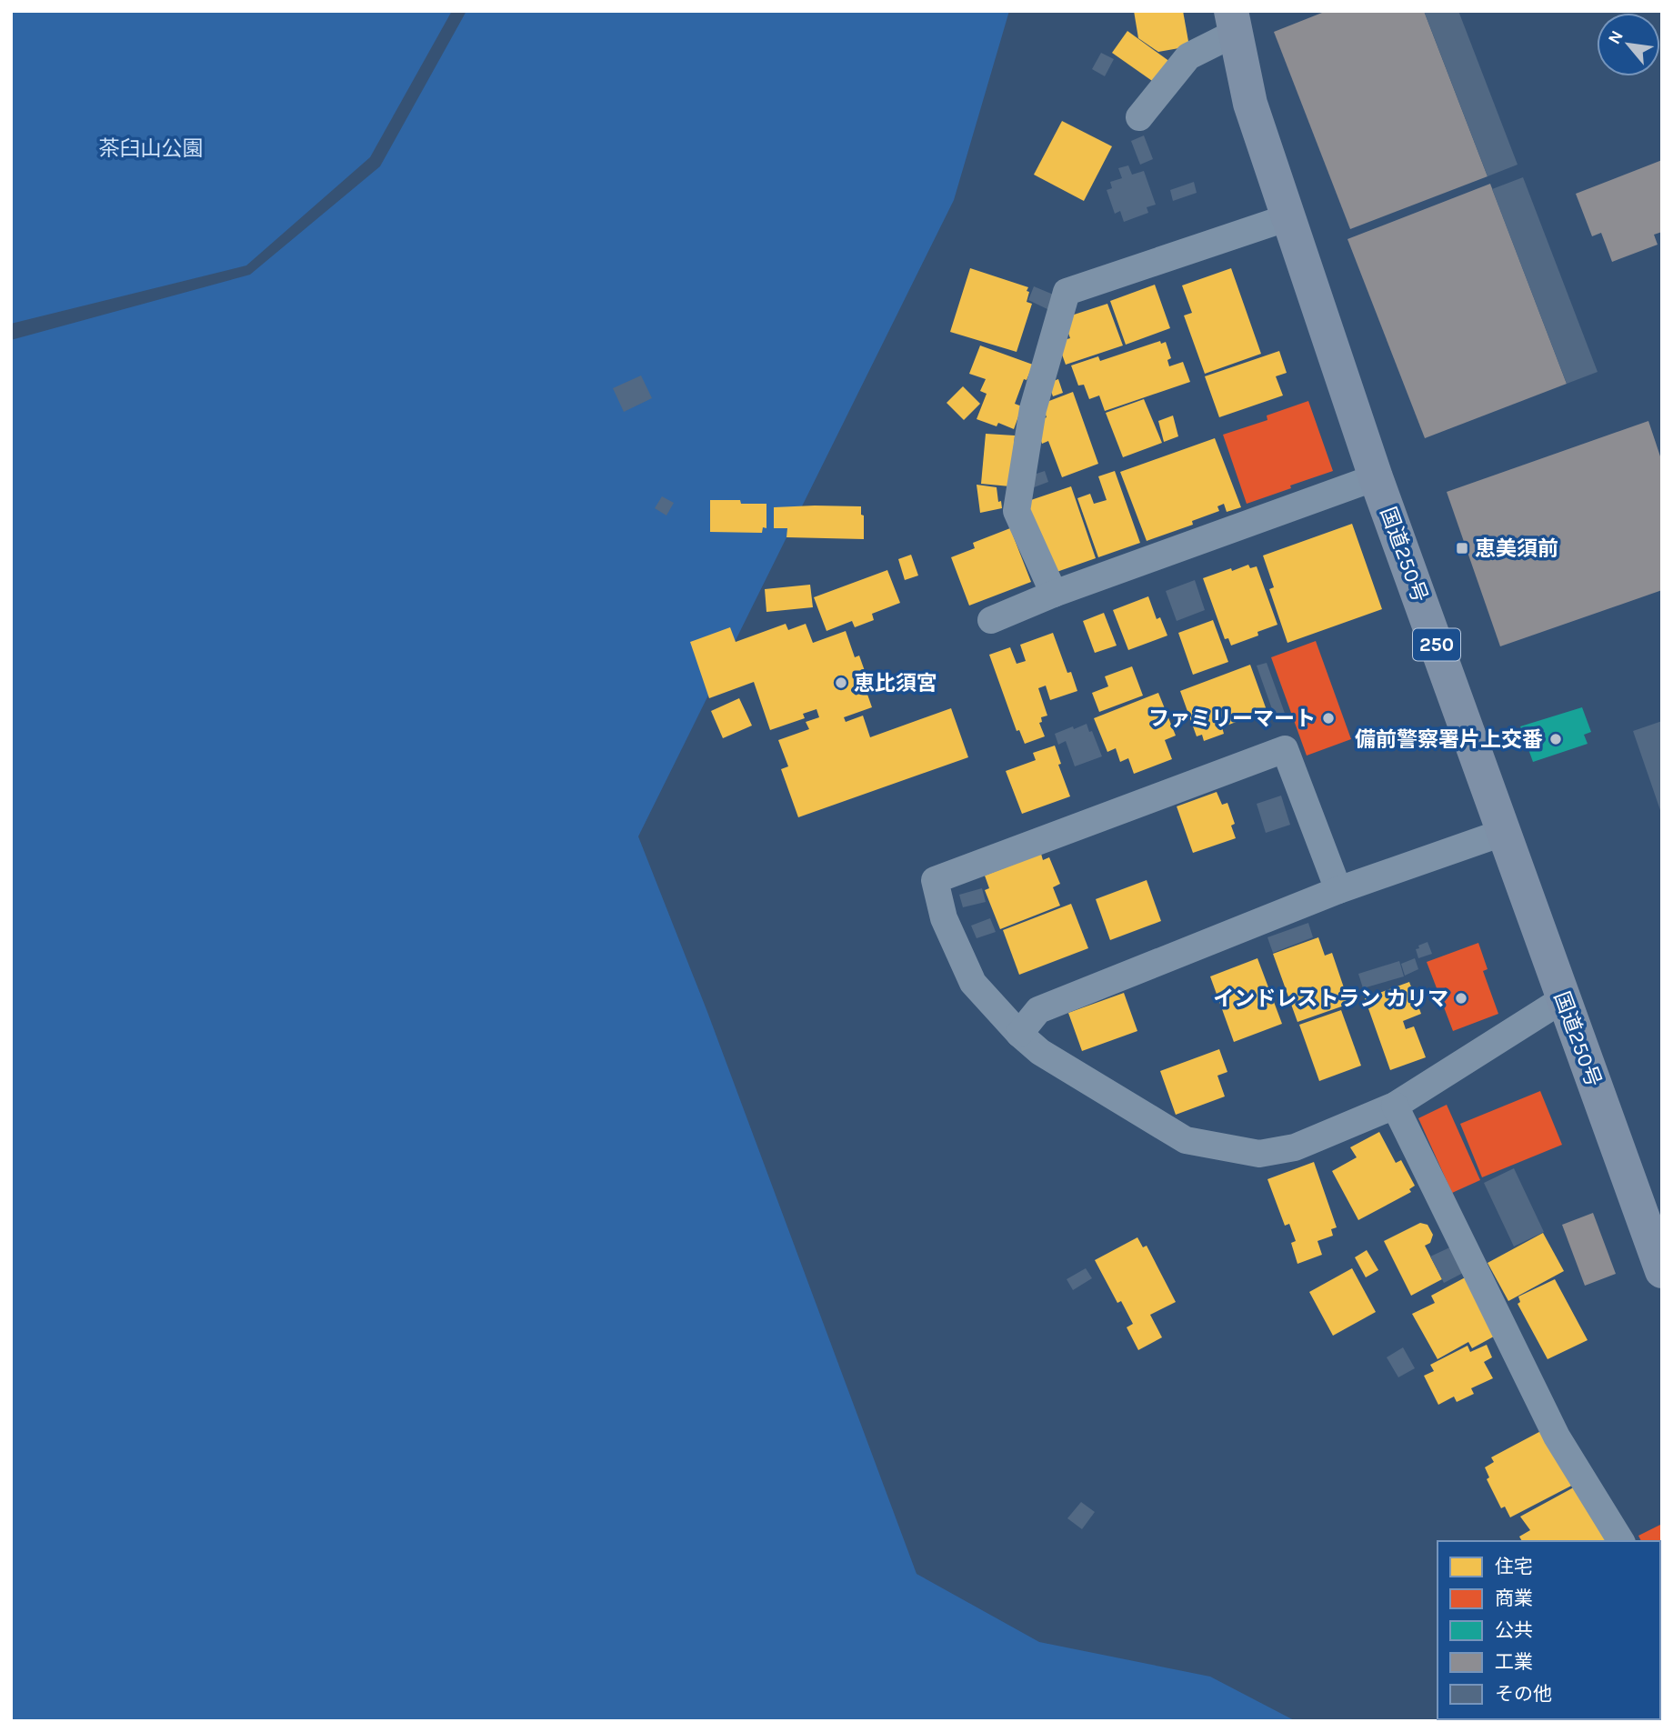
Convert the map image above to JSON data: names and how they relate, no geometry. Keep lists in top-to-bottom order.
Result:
{
  "streets": {
    "highway": ["国道250号", "250"]
  },
  "parks": ["茶臼山公園"],
  "places": {
    "transit": ["恵美須前"],
    "other": [
      "恵比須宮",
      "ファミリーマート",
      "備前警察署片上交番",
      "インドレストラン カリマ"
    ]
  },
  "legend": [
    "住宅",
    "商業",
    "公共",
    "工業",
    "その他"
  ],
  "north": "top left"
}
